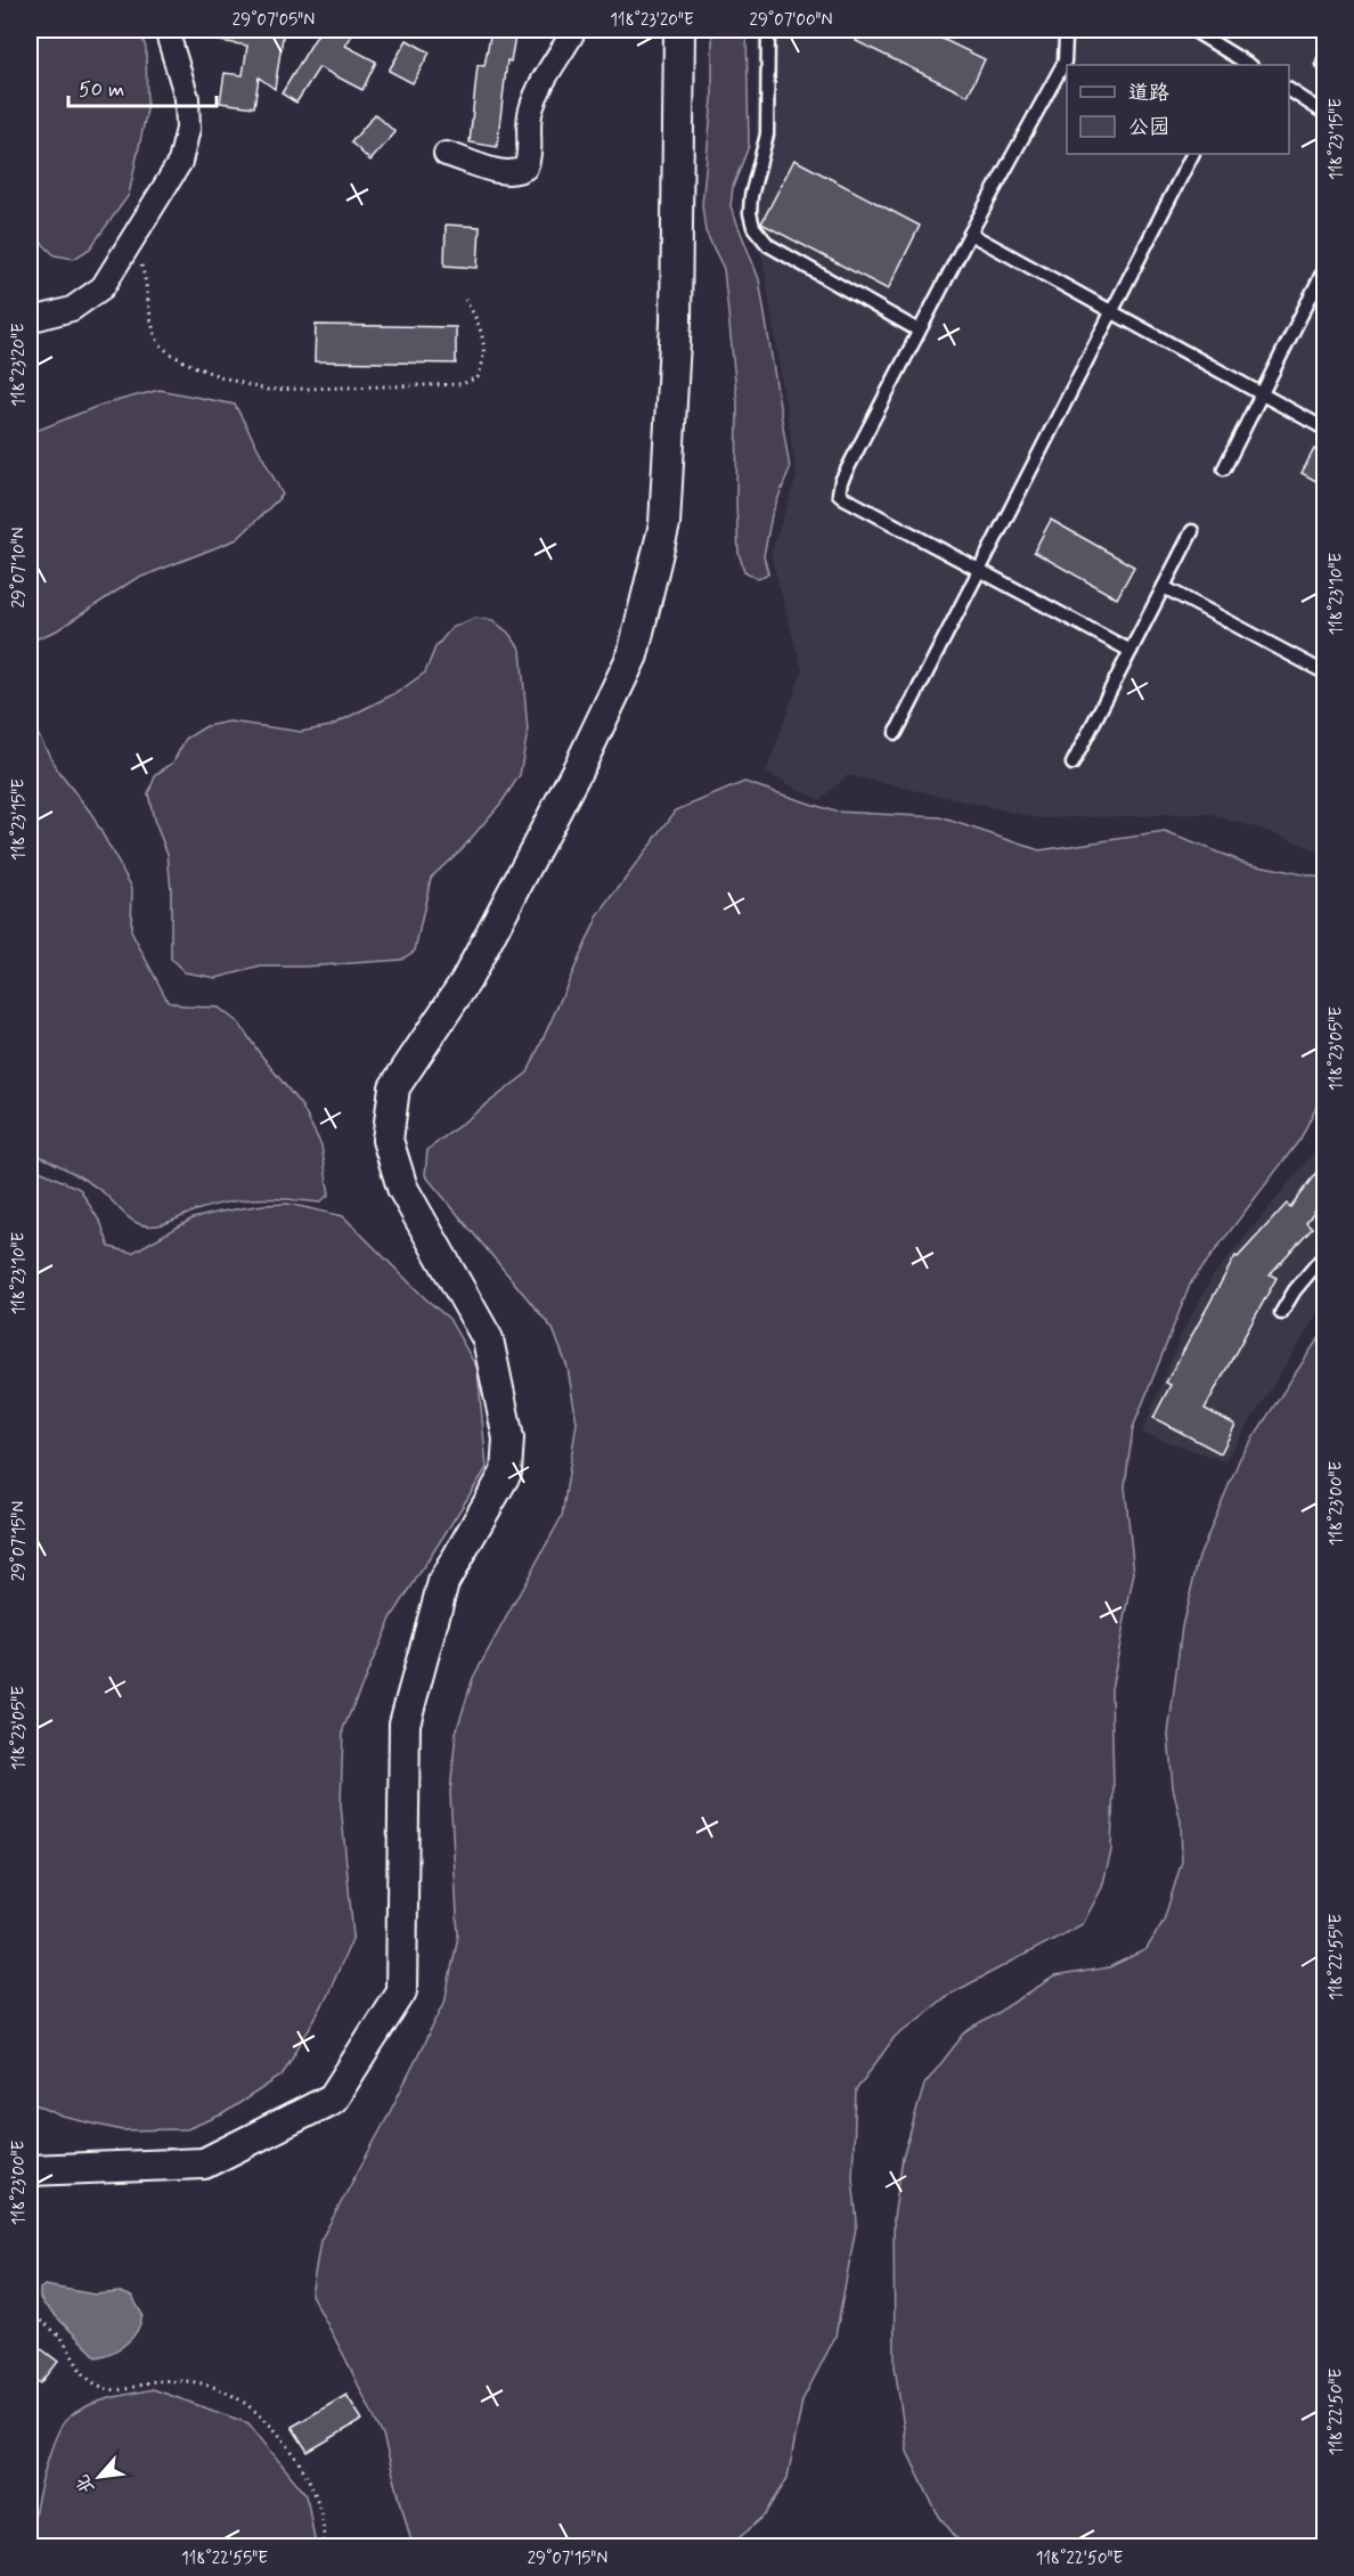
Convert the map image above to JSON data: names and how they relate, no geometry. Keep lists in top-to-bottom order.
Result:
{
  "legend": ["道路", "公园"],
  "scale_bar": "50 m",
  "north": "bottom left",
  "coordinates": [
    "29°07'05\"N",
    "118°23'20\"E",
    "29°07'00\"N",
    "118°23'15\"E",
    "29°07'10\"N",
    "118°23'10\"E",
    "118°23'05\"E",
    "118°23'00\"E",
    "29°07'15\"N",
    "118°22'55\"E",
    "118°22'50\"E"
  ]
}
